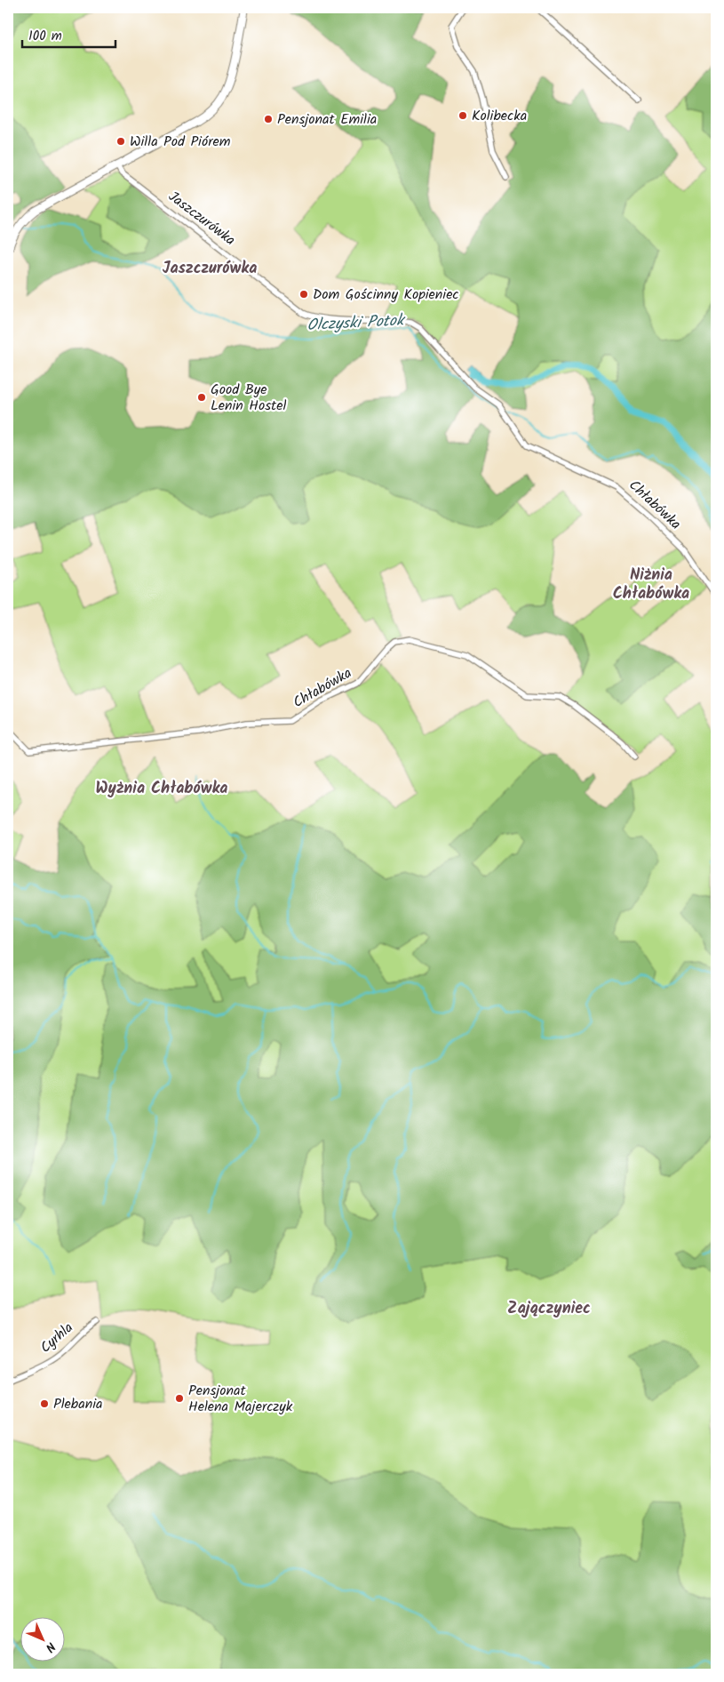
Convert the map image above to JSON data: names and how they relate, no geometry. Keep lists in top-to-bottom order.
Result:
{
  "streets": {
    "street": ["Jaszczurówka", "Chłabówka", "Cyrhla"]
  },
  "crossings": [
    ["Jaszczurówka", "Chłabówka"]
  ],
  "districts": [
    "Jaszczurówka",
    "Niżnia Chłabówka",
    "Wyżnia Chłabówka",
    "Zajączyniec"
  ],
  "water": ["Olczyski Potok"],
  "places": [
    "Kolibecka",
    "Pensjonat Emilia",
    "Willa Pod Piórem",
    "Dom Gościnny Kopieniec",
    "Good Bye Lenin Hostel",
    "Pensjonat Helena Majerczyk",
    "Plebania"
  ],
  "scale_bar": "100 m",
  "north": "bottom right"
}
